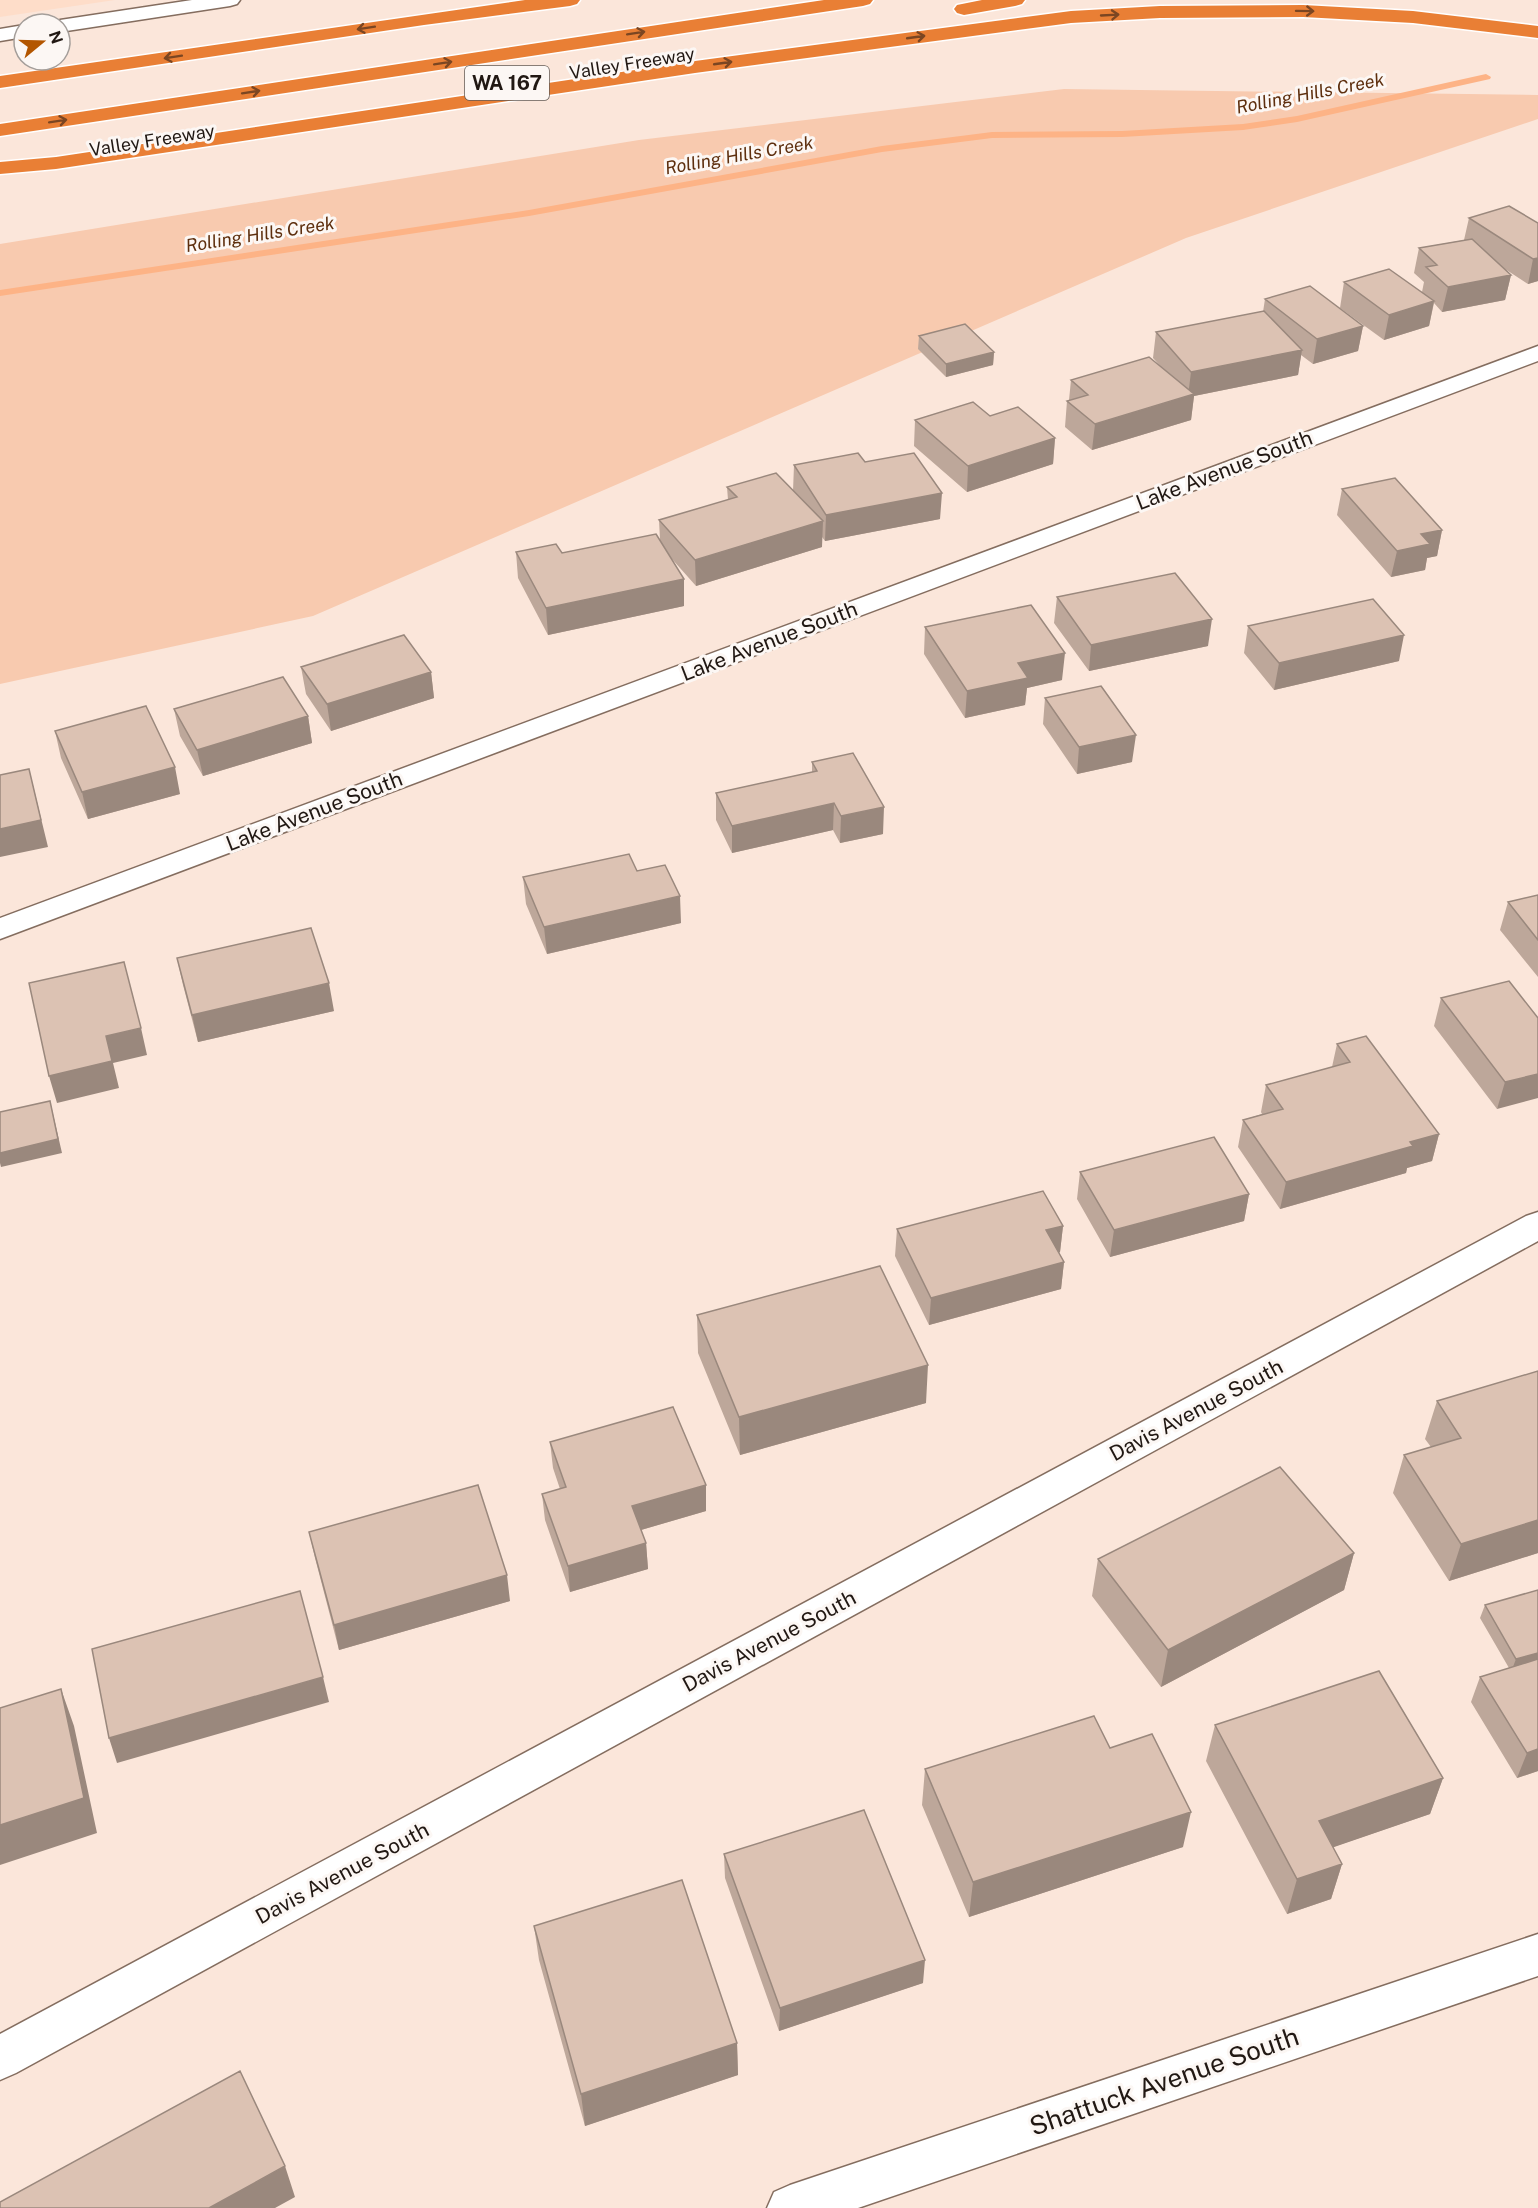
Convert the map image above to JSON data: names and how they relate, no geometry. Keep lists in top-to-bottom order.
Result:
{
  "streets": {
    "highway": ["Valley Freeway", "WA 167"],
    "street": ["Lake Avenue South", "Davis Avenue South", "Shattuck Avenue South"]
  },
  "water": ["Rolling Hills Creek"],
  "north": "right"
}
